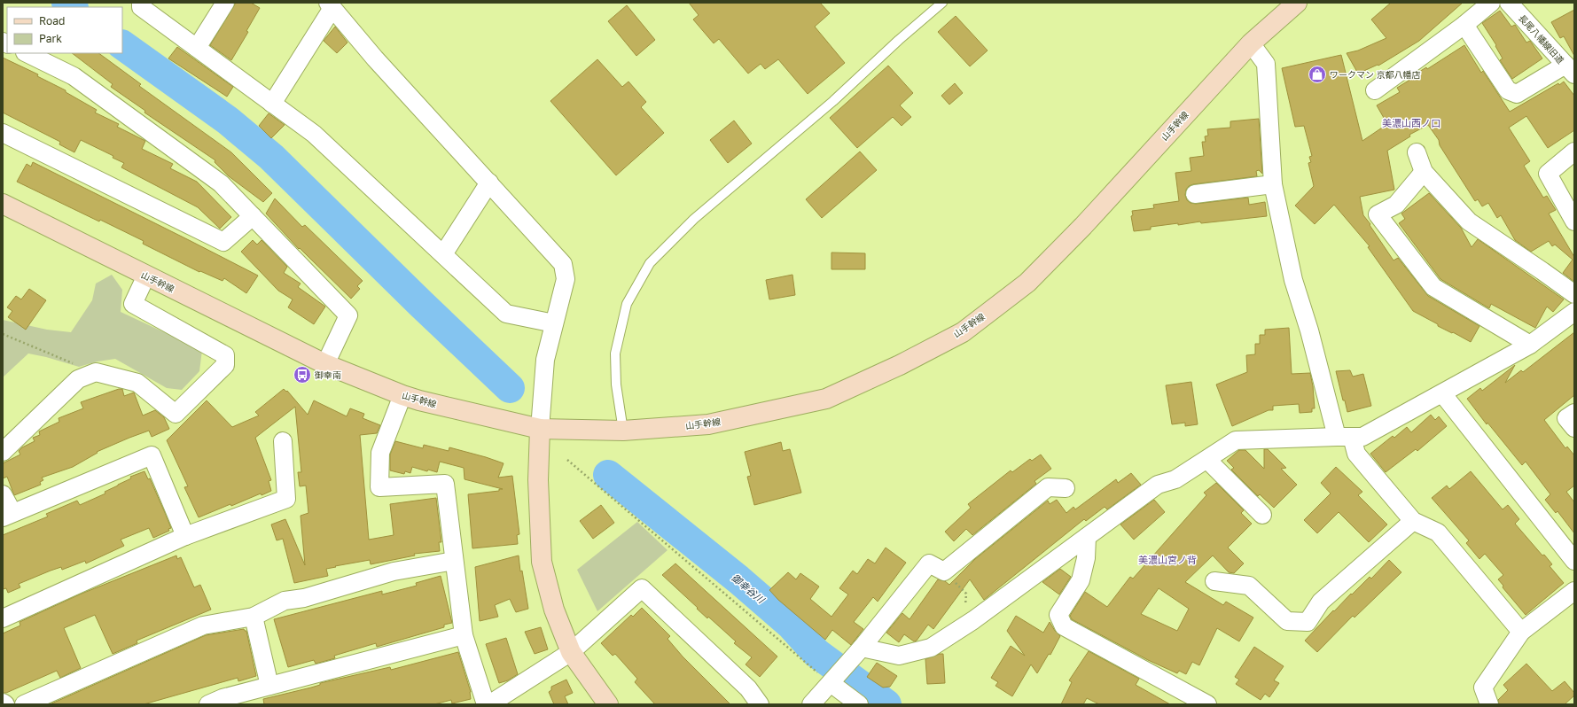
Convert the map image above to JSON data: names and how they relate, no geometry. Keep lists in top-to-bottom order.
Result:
{
  "streets": {
    "main road": ["山手幹線"],
    "street": ["長尾八幡線旧道"]
  },
  "districts": ["美濃山西ノ口", "美濃山宮ノ背"],
  "water": ["御幸谷川"],
  "places": {
    "shop": ["ワークマン 京都八幡店"],
    "bus stop": ["御幸南"]
  },
  "legend": ["Road", "Park"]
}
